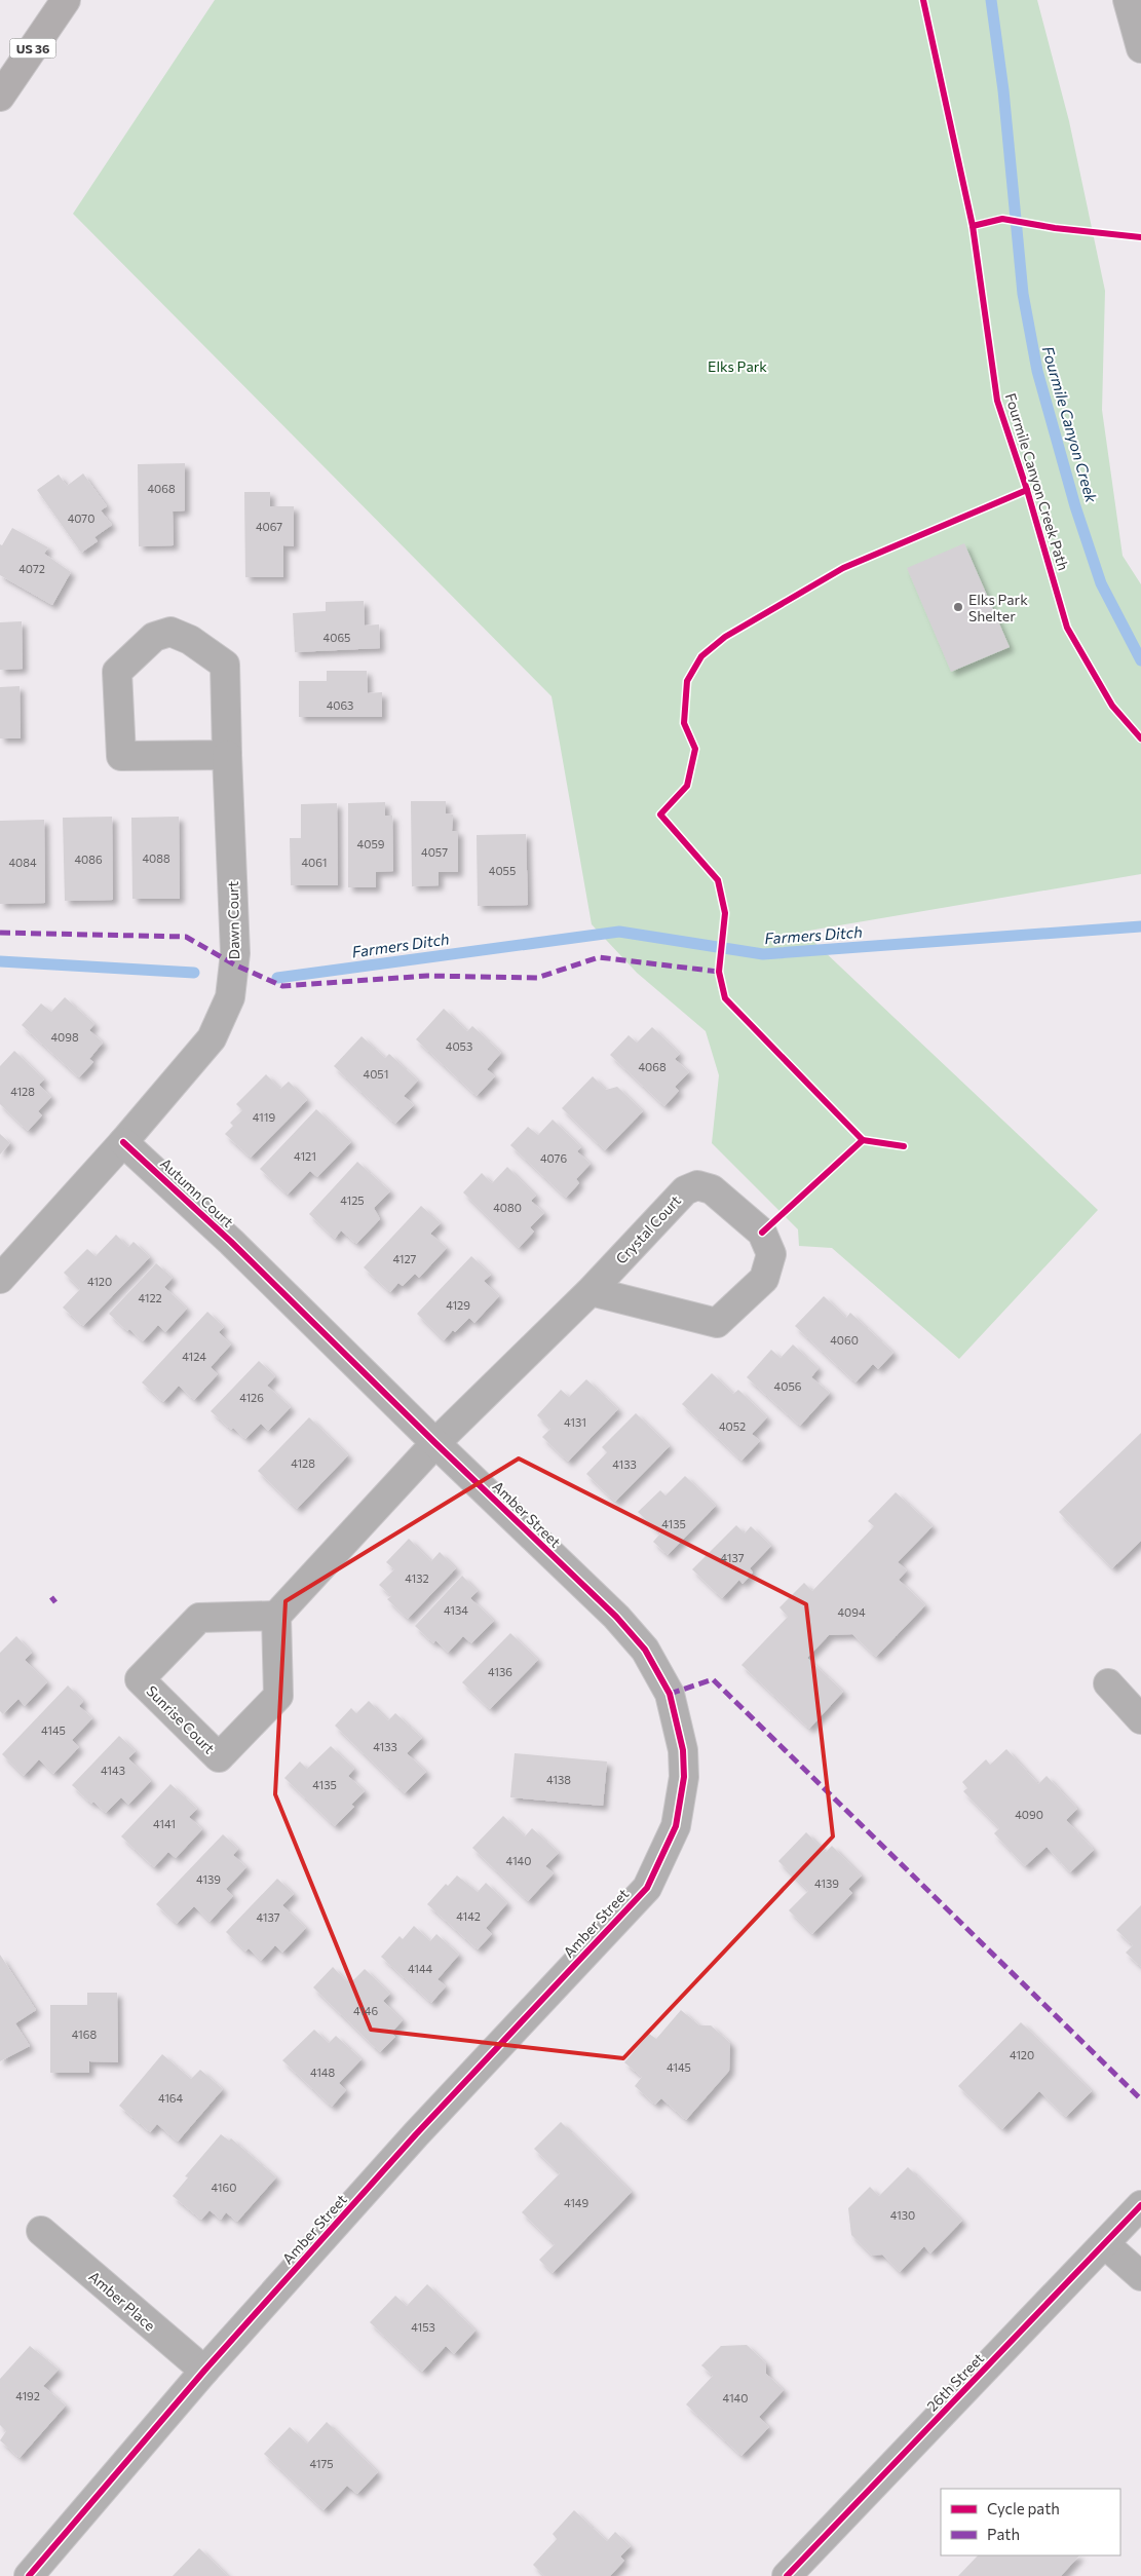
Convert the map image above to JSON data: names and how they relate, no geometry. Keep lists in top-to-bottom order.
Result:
{
  "streets": {
    "highway": ["US 36"],
    "street": [
      "Dawn Court",
      "Autumn Court",
      "Crystal Court",
      "Amber Street",
      "Sunrise Court",
      "Amber Place",
      "26th Street"
    ],
    "cycle path": ["Fourmile Canyon Creek Path"]
  },
  "crossings": [
    ["Dawn Court", "Autumn Court"],
    ["Autumn Court", "Amber Street"],
    ["Crystal Court", "Amber Street"],
    ["Amber Street", "Amber Place"]
  ],
  "water": ["Fourmile Canyon Creek", "Farmers Ditch"],
  "parks": ["Elks Park"],
  "places": ["Elks Park Shelter"],
  "house_numbers": [
    "4068",
    "4070",
    "4067",
    "4072",
    "4065",
    "4063",
    "4059",
    "4057",
    "4088",
    "4086",
    "4084",
    "4061",
    "4055",
    "4098",
    "4053",
    "4068",
    "4051",
    "4128",
    "4119",
    "4121",
    "4076",
    "4125",
    "4080",
    "4127",
    "4120",
    "4122",
    "4129",
    "4060",
    "4124",
    "4056",
    "4126",
    "4131",
    "4052",
    "4128",
    "4133",
    "4135",
    "4137",
    "4132",
    "4134",
    "4094",
    "4136",
    "4145",
    "4133",
    "4143",
    "4138",
    "4135",
    "4090",
    "4141",
    "4140",
    "4139",
    "4139",
    "4142",
    "4137",
    "4144",
    "4146",
    "4168",
    "4120",
    "4145",
    "4148",
    "4164",
    "4160",
    "4149",
    "4130",
    "4153",
    "4192",
    "4140",
    "4175"
  ],
  "legend": ["Cycle path", "Path"]
}
